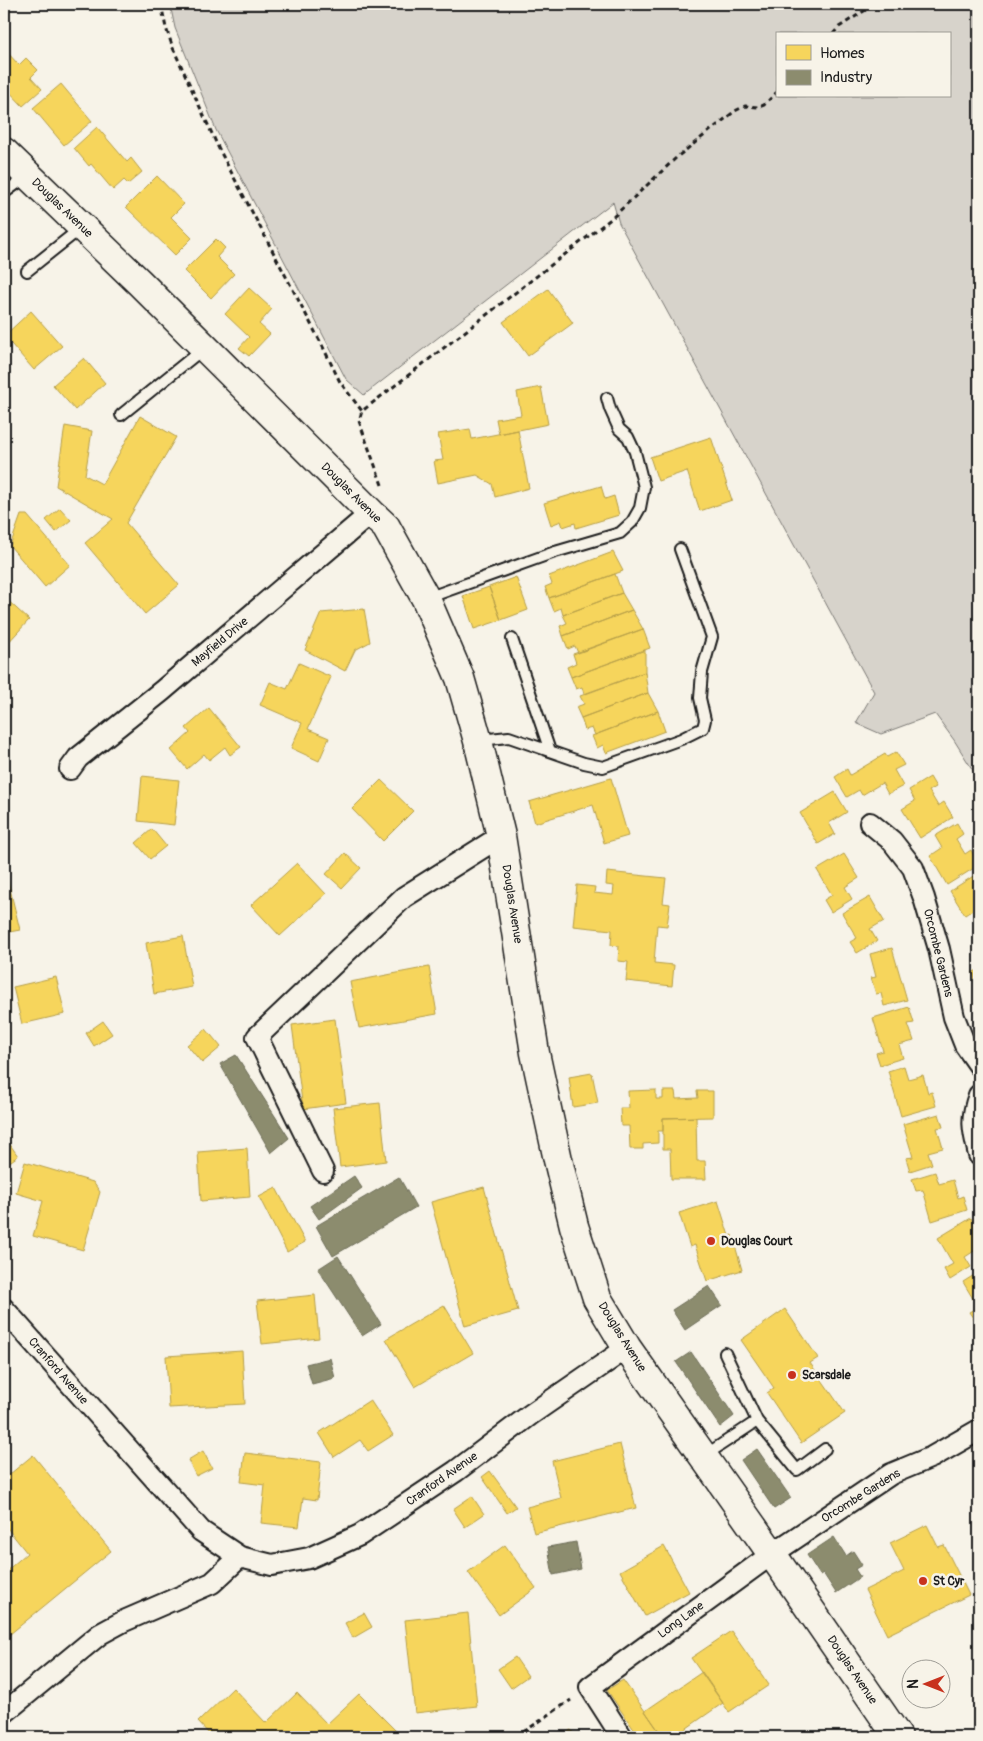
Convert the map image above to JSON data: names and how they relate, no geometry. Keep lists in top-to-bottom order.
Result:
{
  "streets": {
    "street": [
      "Douglas Avenue",
      "Mayfield Drive",
      "Orcombe Gardens",
      "Cranford Avenue",
      "Long Lane"
    ]
  },
  "crossings": [
    ["Douglas Avenue", "Mayfield Drive"],
    ["Douglas Avenue", "Orcombe Gardens"],
    ["Douglas Avenue", "Cranford Avenue"],
    ["Douglas Avenue", "Long Lane"],
    ["Orcombe Gardens", "Long Lane"]
  ],
  "places": ["Douglas Court", "Scarsdale", "St Cyr"],
  "legend": ["Homes", "Industry"],
  "north": "left"
}
